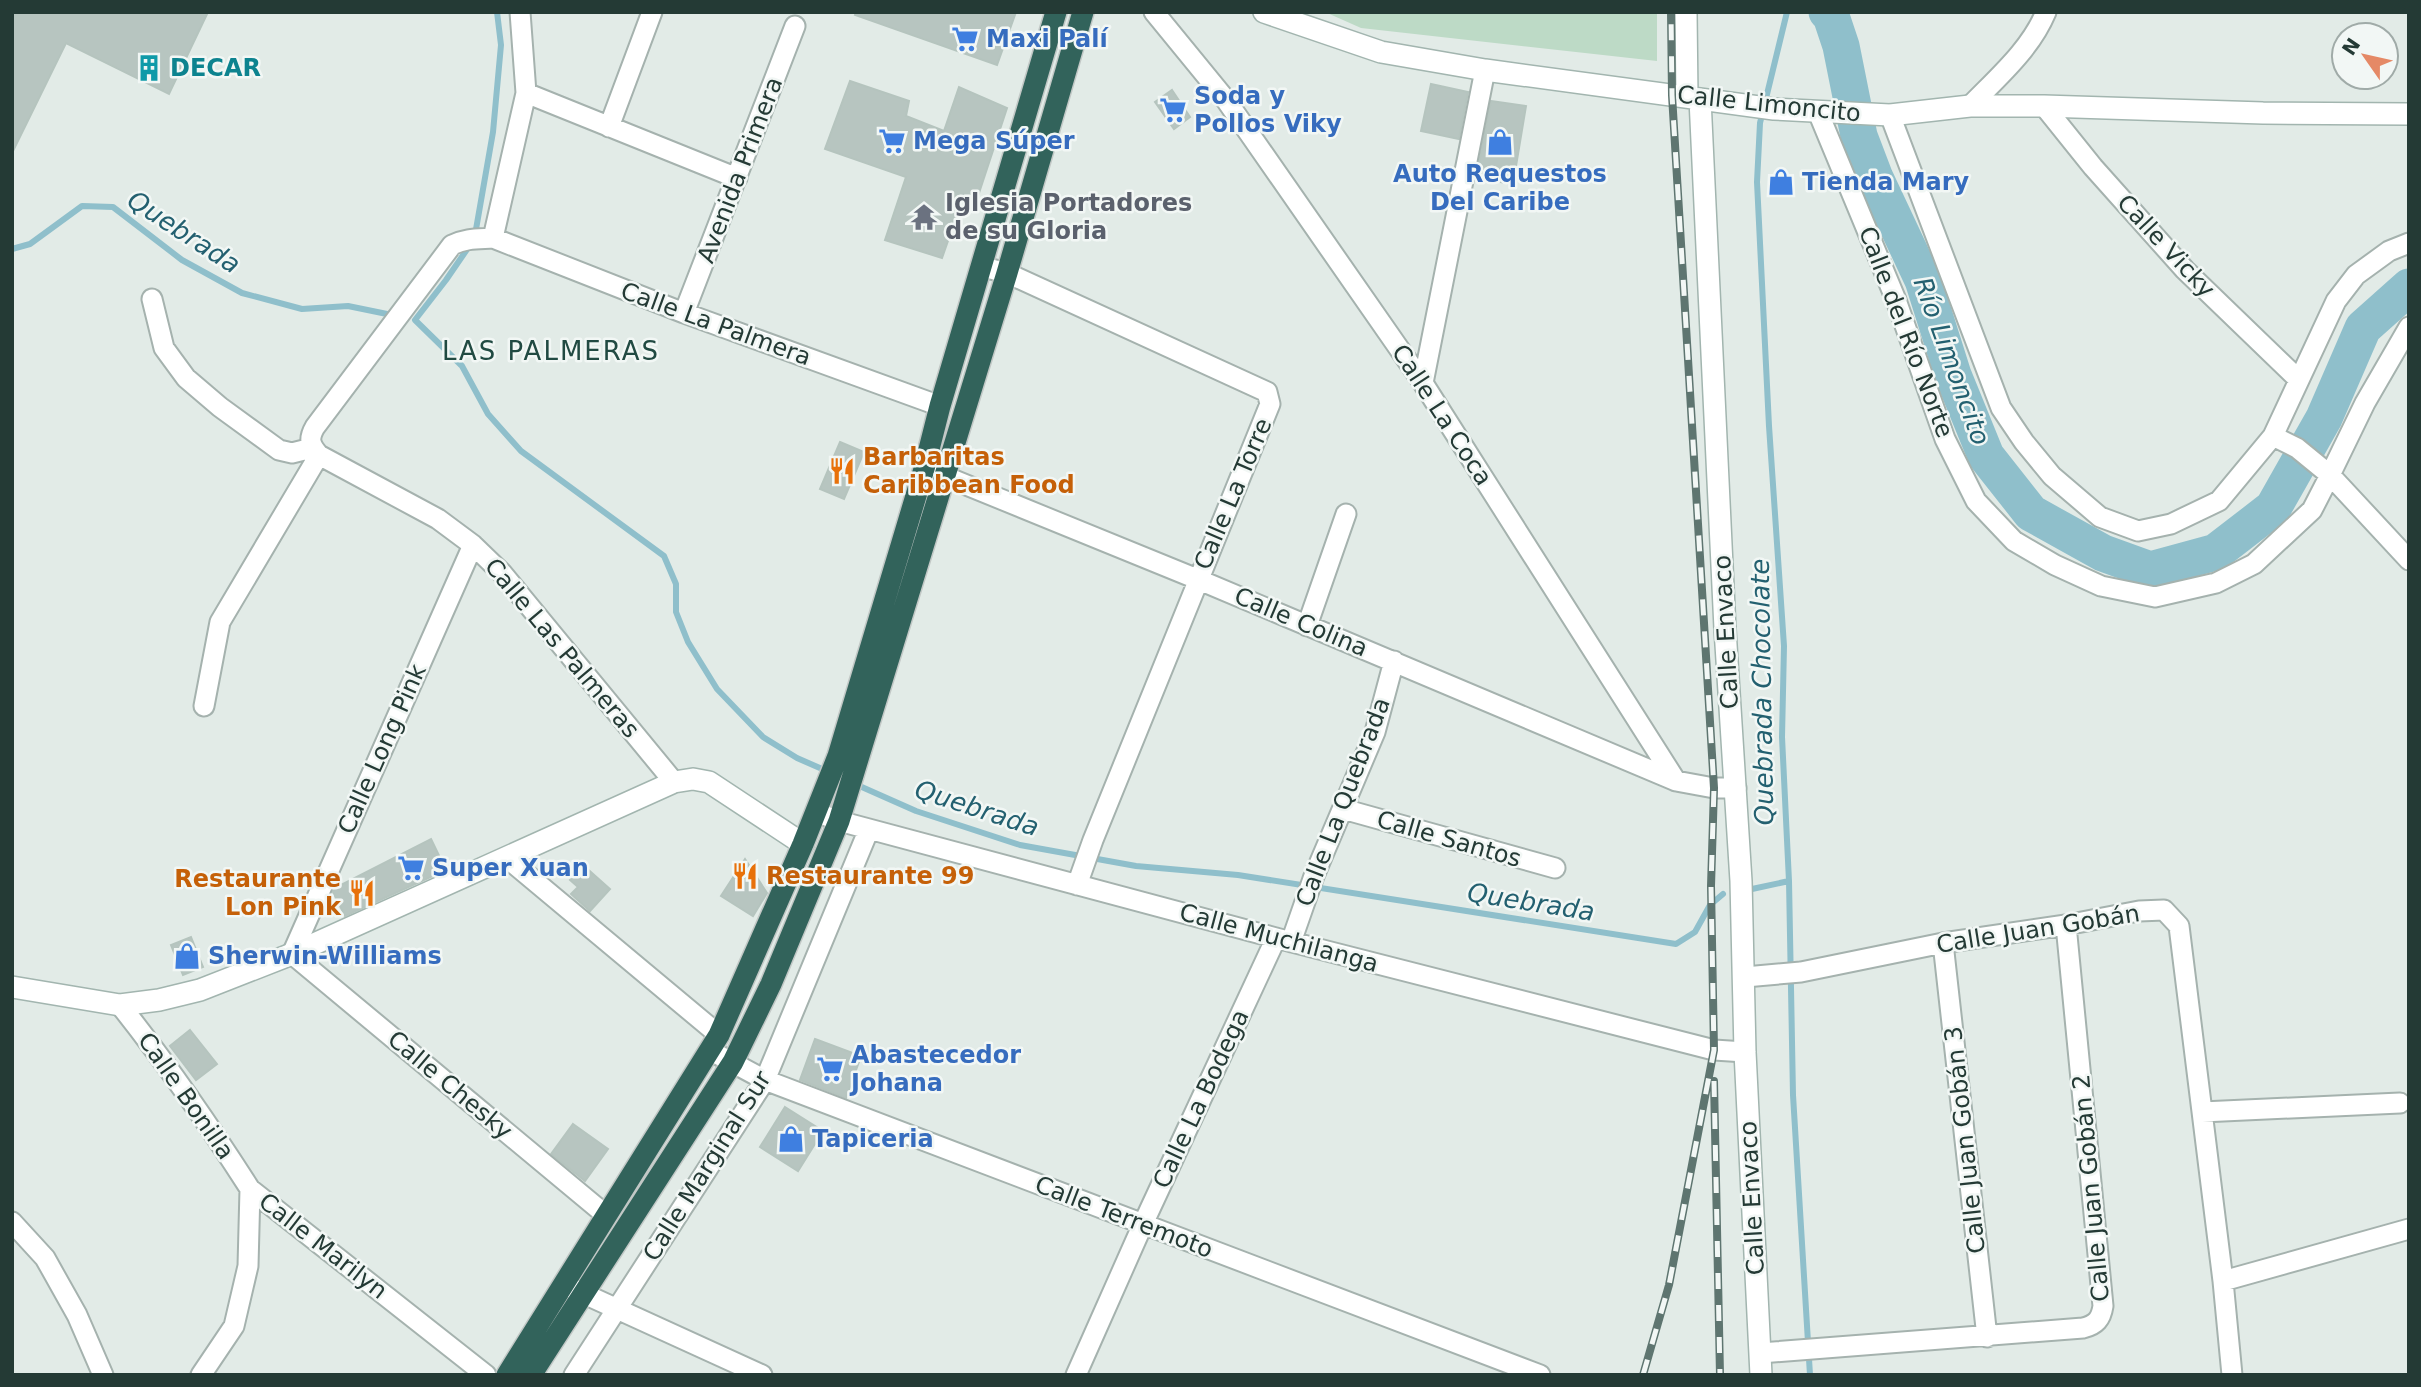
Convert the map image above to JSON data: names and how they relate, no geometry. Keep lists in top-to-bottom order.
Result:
{
  "streets": {
    "street": [
      "Calle Limoncito",
      "Avenida Primera",
      "Calle Vicky",
      "Calle La Palmera",
      "Calle del Río Norte",
      "Calle La Coca",
      "Calle La Torre",
      "Calle Colina",
      "Calle Envaco",
      "Calle Las Palmeras",
      "Calle Long Pink",
      "Calle La Quebrada",
      "Calle Santos",
      "Calle Juan Gobán",
      "Calle Muchilanga",
      "Calle Chesky",
      "Calle Bonilla",
      "Calle La Bodega",
      "Calle Juan Gobán 3",
      "Calle Marginal Sur",
      "Calle Juan Gobán 2",
      "Calle Terremoto",
      "Calle Marilyn"
    ]
  },
  "crossings": [
    ["Calle Limoncito", "Calle Vicky"],
    ["Calle Limoncito", "Calle del Río Norte"],
    ["Calle Limoncito", "Calle Envaco"],
    ["Avenida Primera", "Calle La Palmera"],
    ["Calle La Coca", "Calle Colina"],
    ["Calle La Torre", "Calle Colina"],
    ["Calle La Torre", "Calle Muchilanga"],
    ["Calle Colina", "Calle La Quebrada"],
    ["Calle Envaco", "Calle Juan Gobán"],
    ["Calle Envaco", "Calle Muchilanga"],
    ["Calle Envaco", "Calle Juan Gobán 2"],
    ["Calle Las Palmeras", "Calle Long Pink"],
    ["Calle Long Pink", "Calle Chesky"],
    ["Calle La Quebrada", "Calle Santos"],
    ["Calle La Quebrada", "Calle Muchilanga"],
    ["Calle La Quebrada", "Calle La Bodega"],
    ["Calle Juan Gobán", "Calle Juan Gobán 3"],
    ["Calle Juan Gobán", "Calle Juan Gobán 2"],
    ["Calle Muchilanga", "Calle La Bodega"],
    ["Calle Muchilanga", "Calle Marginal Sur"],
    ["Calle Bonilla", "Calle Marilyn"],
    ["Calle La Bodega", "Calle Terremoto"],
    ["Calle Juan Gobán 3", "Calle Juan Gobán 2"],
    ["Calle Marginal Sur", "Calle Terremoto"]
  ],
  "districts": ["LAS PALMERAS"],
  "water": ["Quebrada", "Río Limoncito", "Quebrada Chocolate"],
  "places": {
    "supermarket": [
      "Maxi Palí",
      "Soda y Pollos Viky",
      "Mega Súper",
      "Super Xuan",
      "Abastecedor Johana"
    ],
    "building": ["DECAR"],
    "shop": [
      "Auto Requestos Del Caribe",
      "Tienda Mary",
      "Sherwin-Williams",
      "Tapiceria"
    ],
    "temple": ["Iglesia Portadores de su Gloria"],
    "restaurant": ["Barbaritas Caribbean Food", "Restaurante 99", "Restaurante Lon Pink"]
  },
  "north": "top left"
}
